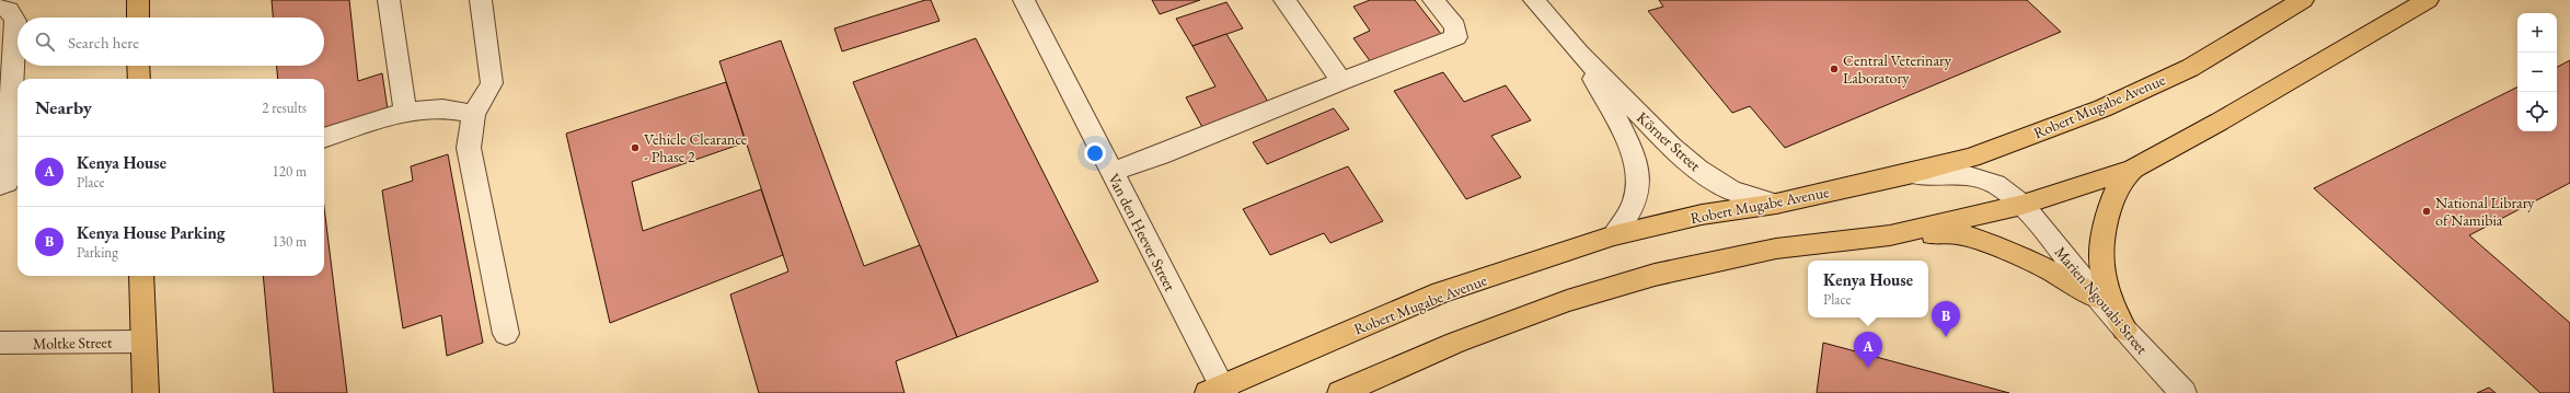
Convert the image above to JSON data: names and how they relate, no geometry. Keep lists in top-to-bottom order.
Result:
{
  "streets": {
    "main road": ["Robert Mugabe Avenue"],
    "street": [
      "Körner Street",
      "Van den Heever Street",
      "Marien Ngouabi Street",
      "Moltke Street"
    ]
  },
  "crossings": [
    ["Robert Mugabe Avenue", "Körner Street"],
    ["Robert Mugabe Avenue", "Van den Heever Street"],
    ["Robert Mugabe Avenue", "Marien Ngouabi Street"]
  ],
  "places": ["Central Veterinary Laboratory", "Vehicle Clearance - Phase 2", "National Library of Namibia"],
  "page": {
    "map_buttons": ["+", "−"],
    "search": "Search here",
    "heading": ["Nearby", "2 results"],
    "list": [
      {
        "mark": "A",
        "name": "Kenya House",
        "note": "Place",
        "value": "120 m"
      },
      {
        "mark": "B",
        "name": "Kenya House Parking",
        "note": "Parking",
        "value": "130 m"
      }
    ],
    "popup": ["Kenya House", "Place"],
    "pins": ["B", "A"]
  }
}
